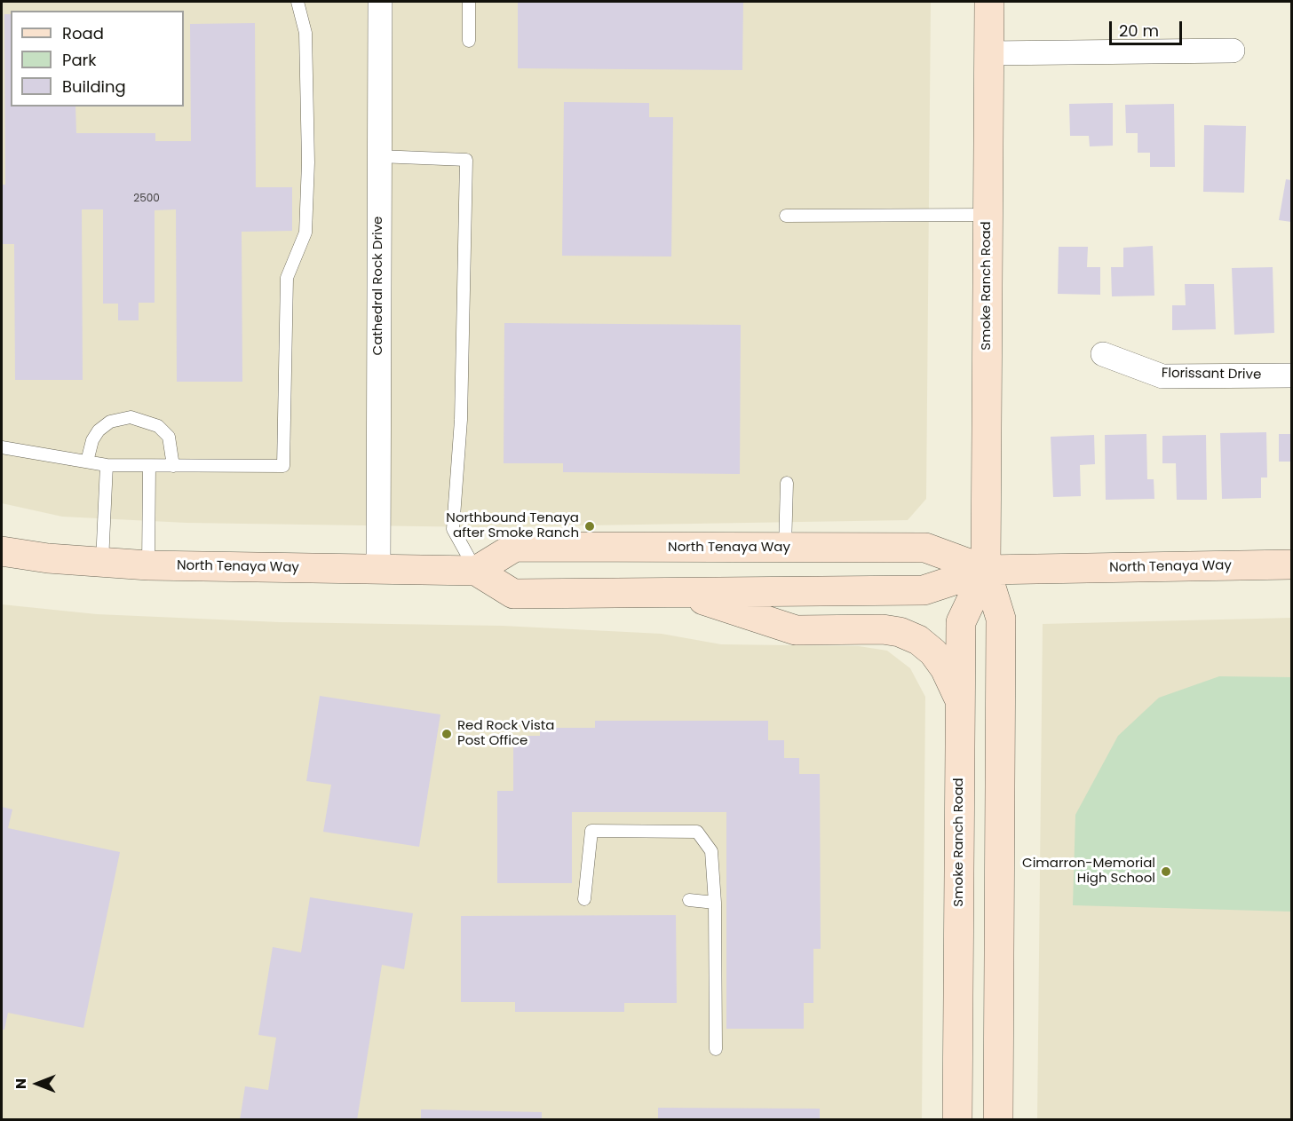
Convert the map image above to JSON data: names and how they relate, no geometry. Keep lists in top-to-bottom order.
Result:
{
  "streets": {
    "main road": ["Smoke Ranch Road", "North Tenaya Way"],
    "street": ["Cathedral Rock Drive", "Florissant Drive"]
  },
  "crossings": [
    ["Cathedral Rock Drive", "North Tenaya Way"],
    ["Smoke Ranch Road", "North Tenaya Way"]
  ],
  "places": ["Northbound Tenaya after Smoke Ranch", "Red Rock Vista Post Office", "Cimarron-Memorial High School"],
  "house_numbers": ["2500"],
  "legend": ["Road", "Park", "Building"],
  "scale_bar": "20 m",
  "north": "left"
}
